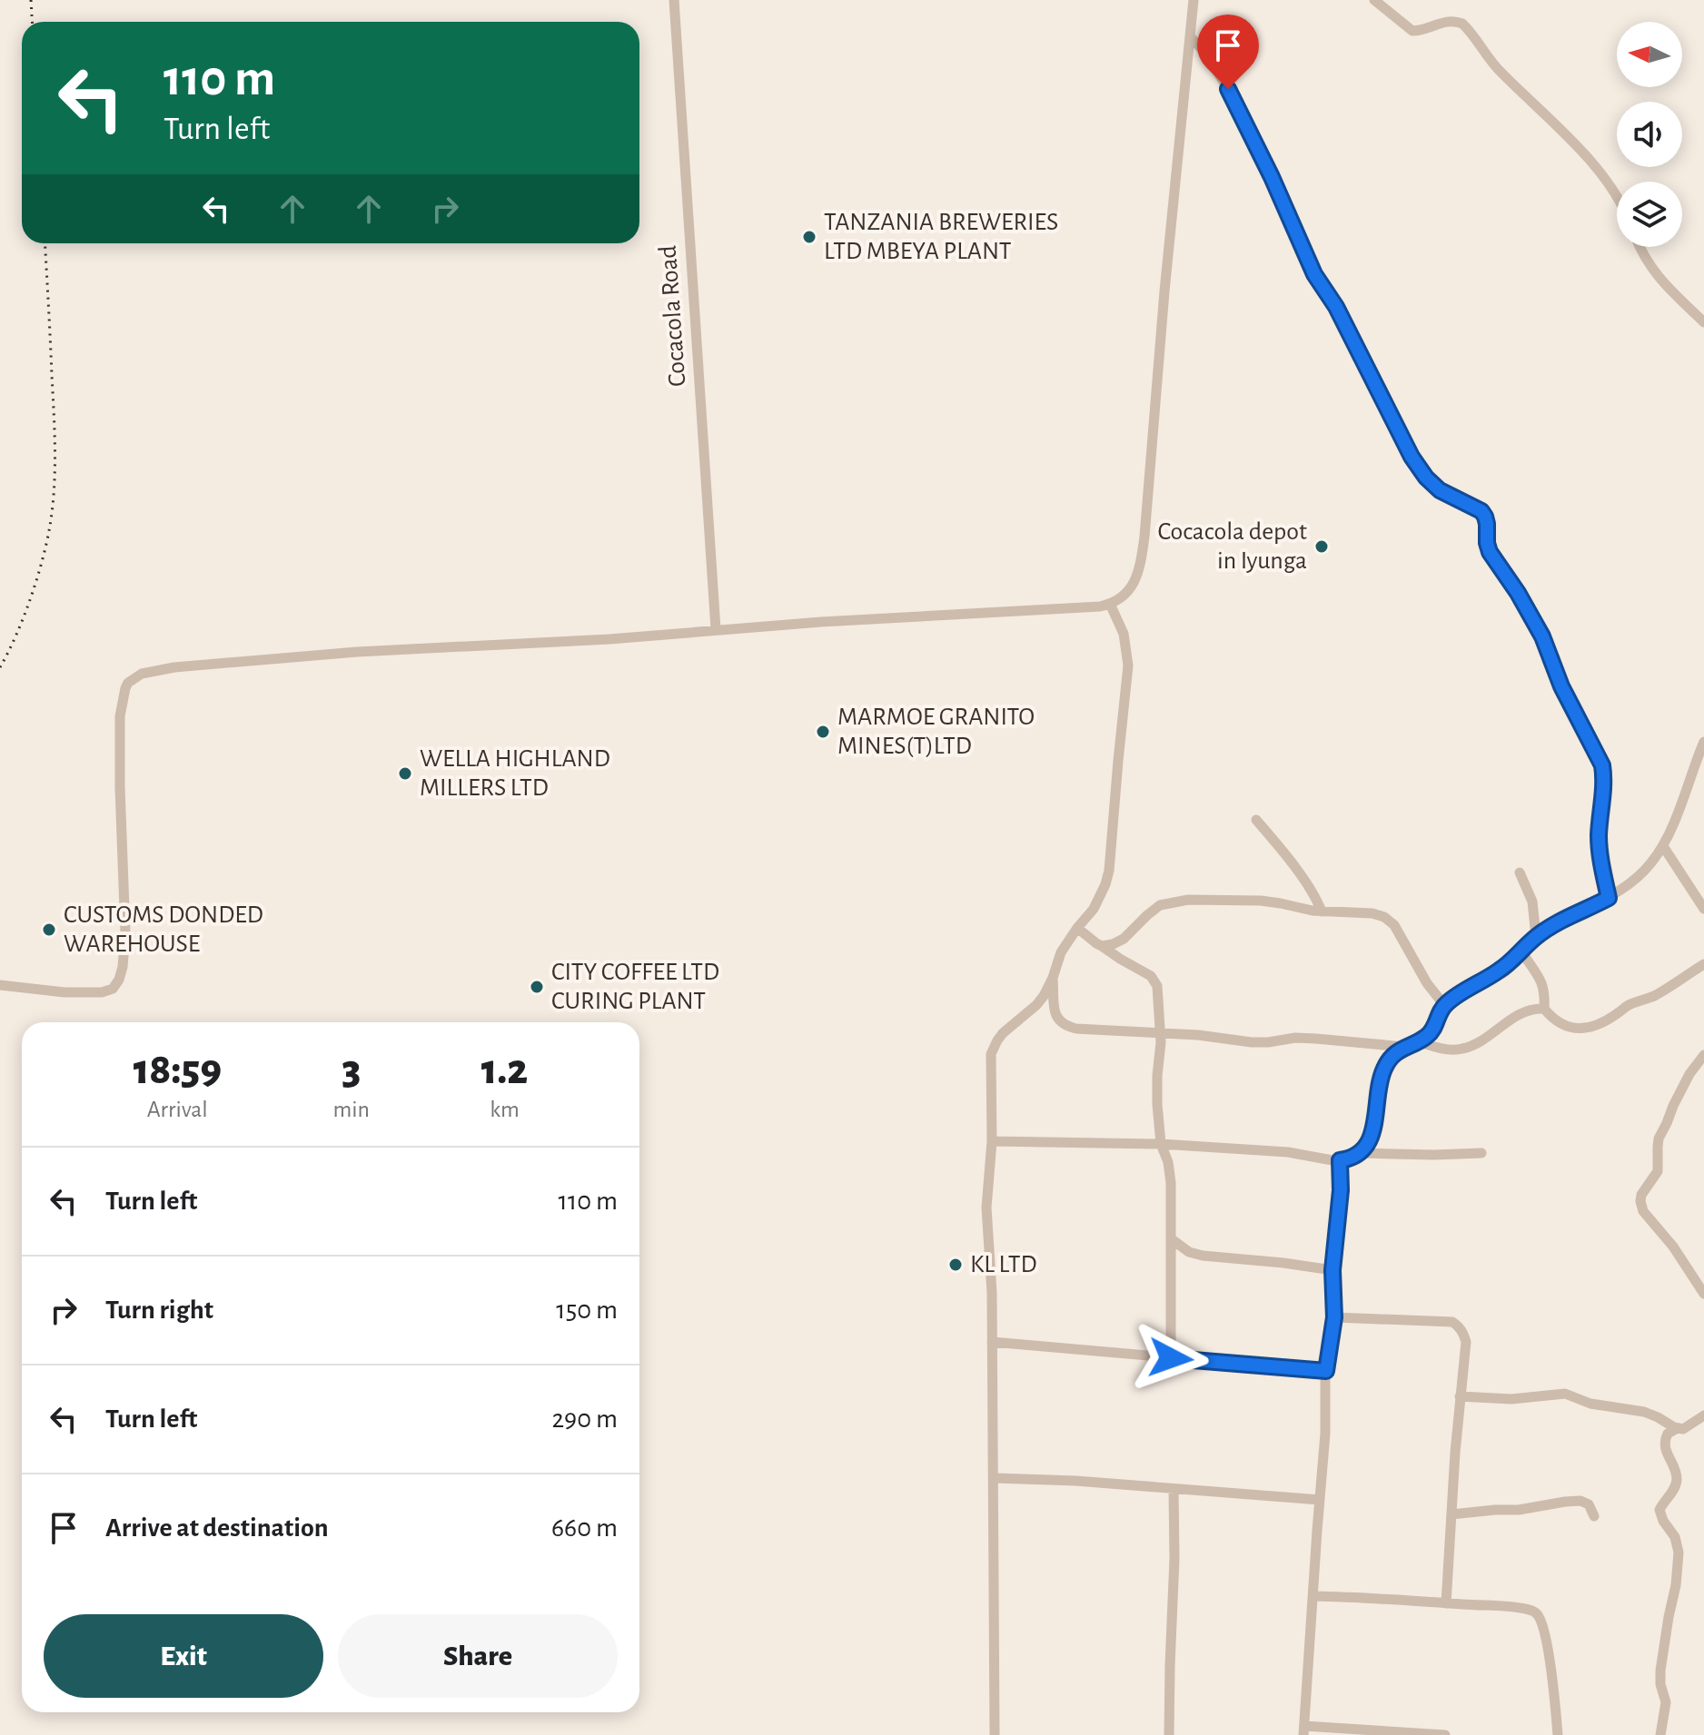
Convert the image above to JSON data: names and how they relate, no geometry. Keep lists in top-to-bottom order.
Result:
{
  "streets": {
    "street": ["Cocacola Road"]
  },
  "places": [
    "TANZANIA BREWERIES LTD MBEYA PLANT",
    "Cocacola depot in Iyunga",
    "MARMOE GRANITO MINES(T)LTD",
    "WELLA HIGHLAND MILLERS LTD",
    "CUSTOMS DONDED WAREHOUSE",
    "CITY COFFEE LTD CURING PLANT",
    "KL LTD"
  ],
  "north": "left",
  "page": {
    "turn": ["110 m", "Turn left"],
    "eta": [
      "18:59",
      "Arrival",
      "3",
      "min",
      "1.2",
      "km"
    ],
    "list": [
      {
        "name": "Turn left",
        "value": "110 m"
      },
      {
        "name": "Turn right",
        "value": "150 m"
      },
      {
        "name": "Turn left",
        "value": "290 m"
      },
      {
        "name": "Arrive at destination",
        "value": "660 m"
      }
    ],
    "buttons": ["Exit", "Share"]
  }
}
